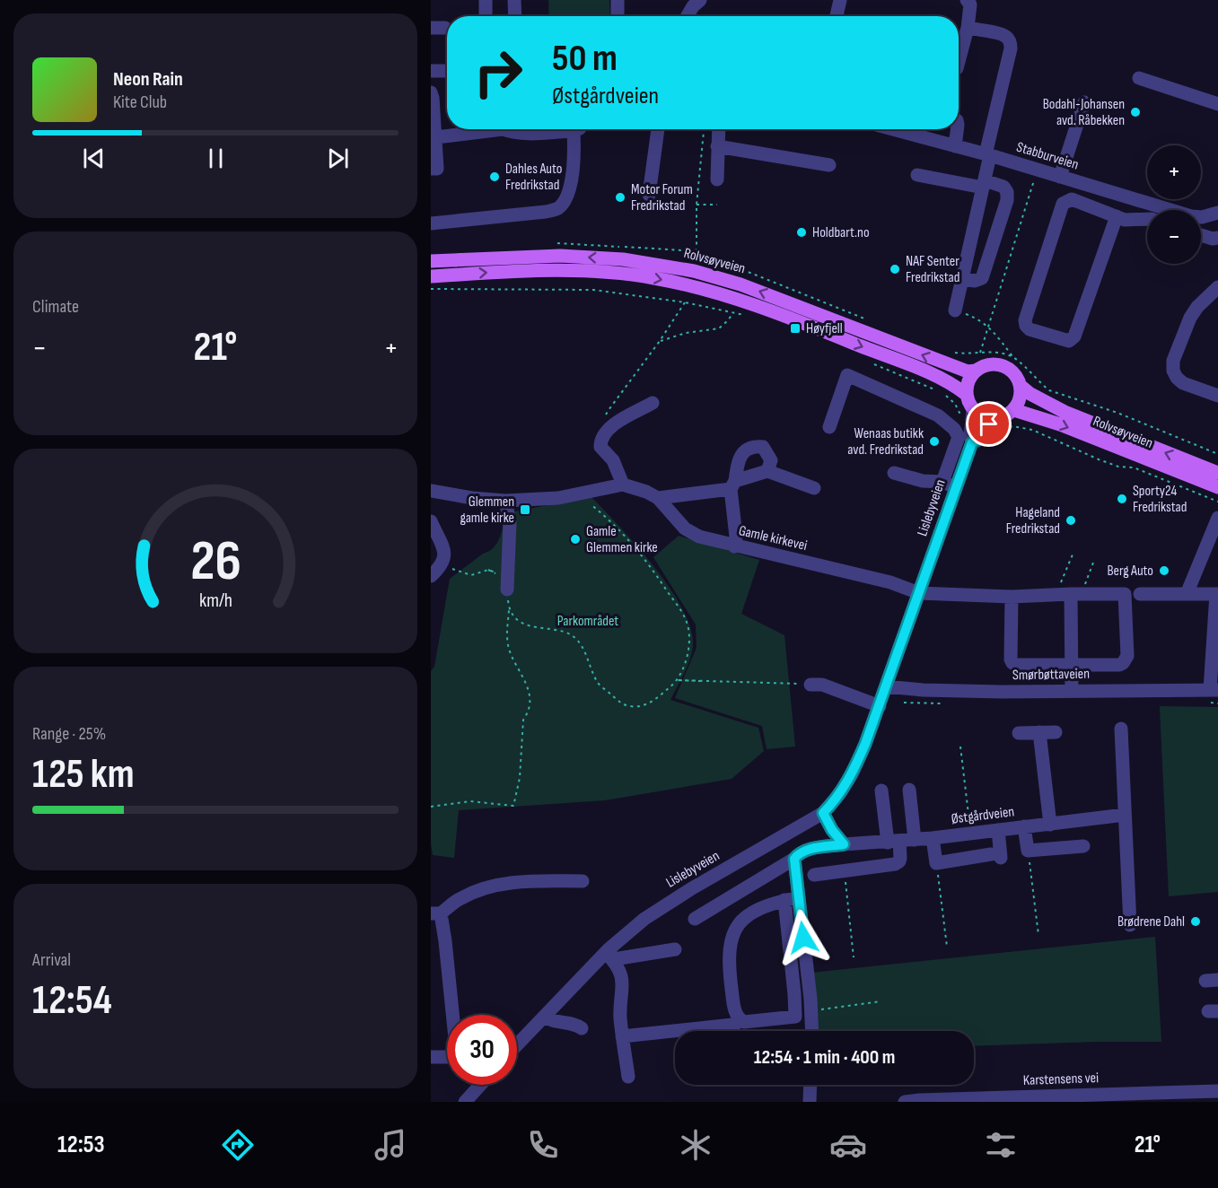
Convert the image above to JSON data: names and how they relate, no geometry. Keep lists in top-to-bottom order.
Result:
{
  "streets": {
    "main road": ["Rolvsøyveien"],
    "street": [
      "Stabburveien",
      "Lislebyveien",
      "Gamle kirkevei",
      "Smørbøttaveien",
      "Østgårdveien",
      "Karstensens vei"
    ]
  },
  "crossings": [
    ["Rolvsøyveien", "Lislebyveien"],
    ["Lislebyveien", "Gamle kirkevei"],
    ["Lislebyveien", "Smørbøttaveien"]
  ],
  "parks": ["Parkområdet"],
  "places": {
    "other": [
      "Bodahl-Johansen avd. Råbekken",
      "Dahles Auto Fredrikstad",
      "Motor Forum Fredrikstad",
      "Holdbart.no",
      "NAF Senter Fredrikstad",
      "Wenaas butikk avd. Fredrikstad",
      "Sporty24 Fredrikstad",
      "Hageland Fredrikstad",
      "Gamle Glemmen kirke",
      "Berg Auto",
      "Brødrene Dahl"
    ],
    "transit": ["Høyfjell", "Glemmen gamle kirke"]
  },
  "page": {
    "turn": ["50 m", "Østgårdveien"],
    "song": ["Neon Rain", "Kite Club"],
    "map_buttons": ["+", "−"],
    "tile": [
      "Climate",
      ["Range · 25%", "125 km"],
      ["Arrival", "12:54"]
    ],
    "heat": ["−", "21°", "+"],
    "limit": "30",
    "trip": "12:54 · 1 min · 400 m",
    "tabs": ["12:53", "21°"],
    "gauge": ["26", "km/h"]
  }
}
